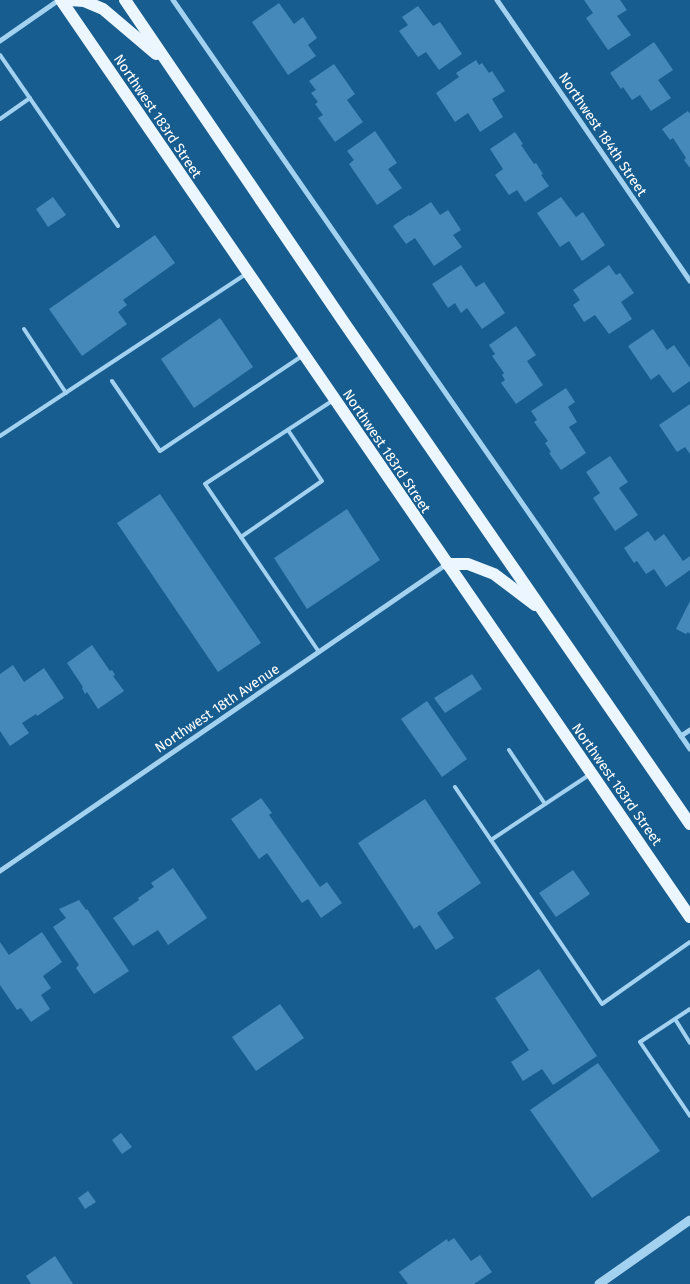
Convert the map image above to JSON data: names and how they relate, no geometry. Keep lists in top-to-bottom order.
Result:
{
  "streets": {
    "main road": ["Northwest 183rd Street"],
    "street": ["Northwest 184th Street", "Northwest 18th Avenue"]
  },
  "crossings": [
    ["Northwest 183rd Street", "Northwest 18th Avenue"]
  ]
}
